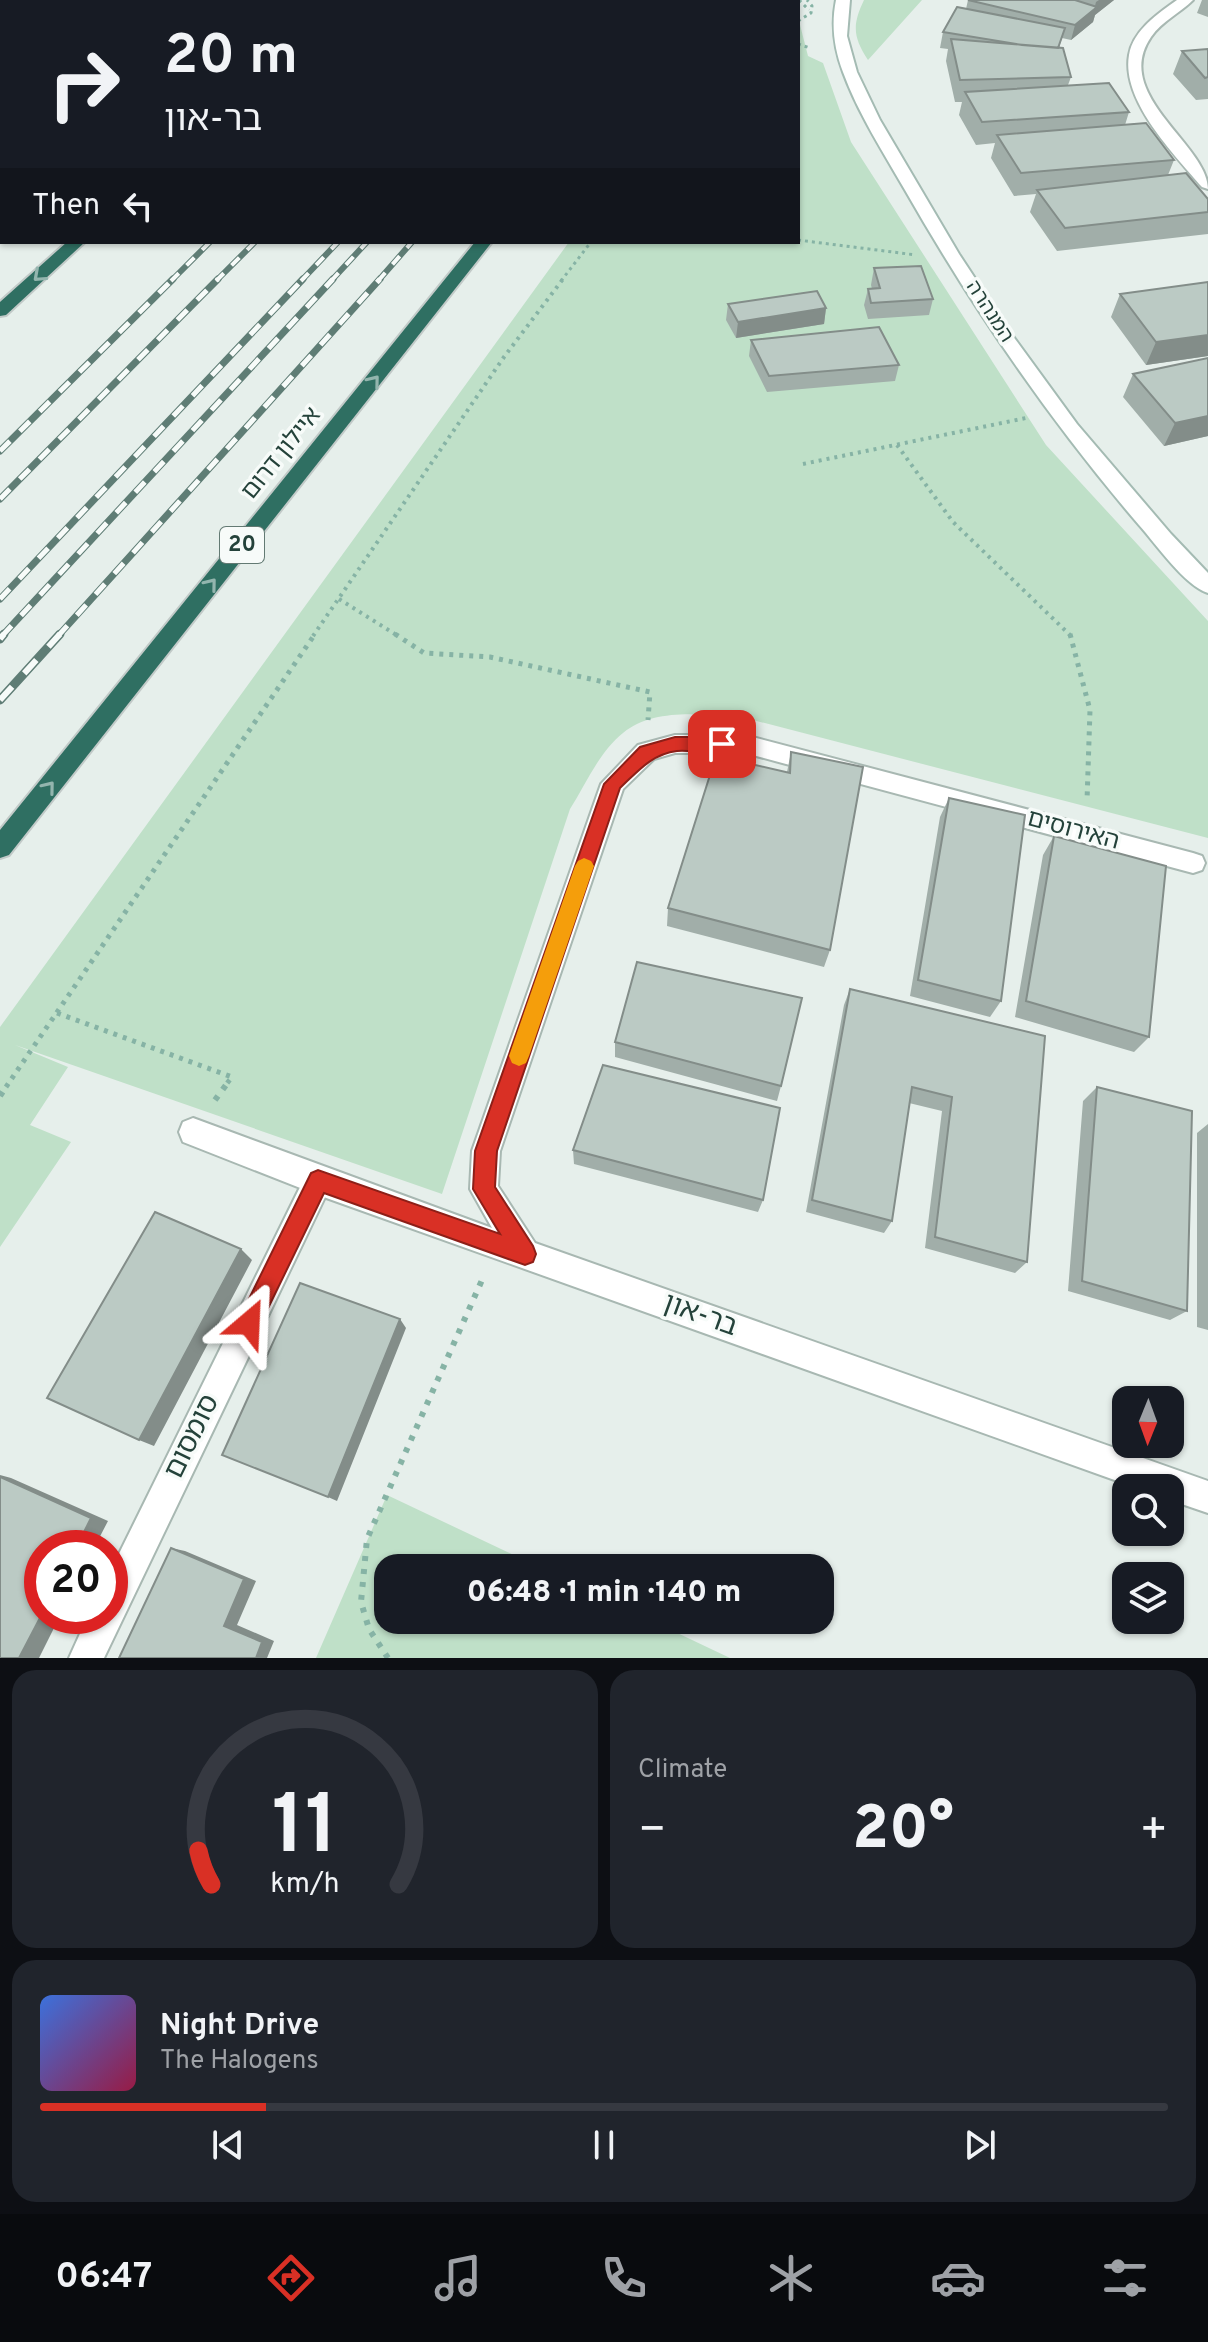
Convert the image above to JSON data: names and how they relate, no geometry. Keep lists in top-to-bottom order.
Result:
{
  "streets": {
    "highway": ["איילון דרום", "20"],
    "street": [
      "המנהרה",
      "האירוסים",
      "בר-און",
      "סומסום"
    ]
  },
  "crossings": [
    ["בר-און", "סומסום"]
  ],
  "one_way": ["איילון דרום"],
  "north": "bottom",
  "page": {
    "turn": ["20 m", "בר-און"],
    "then": "Then",
    "limit": "20",
    "trip": "06:48 · 1 min · 140 m",
    "tile": "Climate",
    "heat": ["−", "20°", "+"],
    "song": ["Night Drive", "The Halogens"],
    "tabs": "06:47",
    "gauge": ["11", "km/h"]
  }
}
